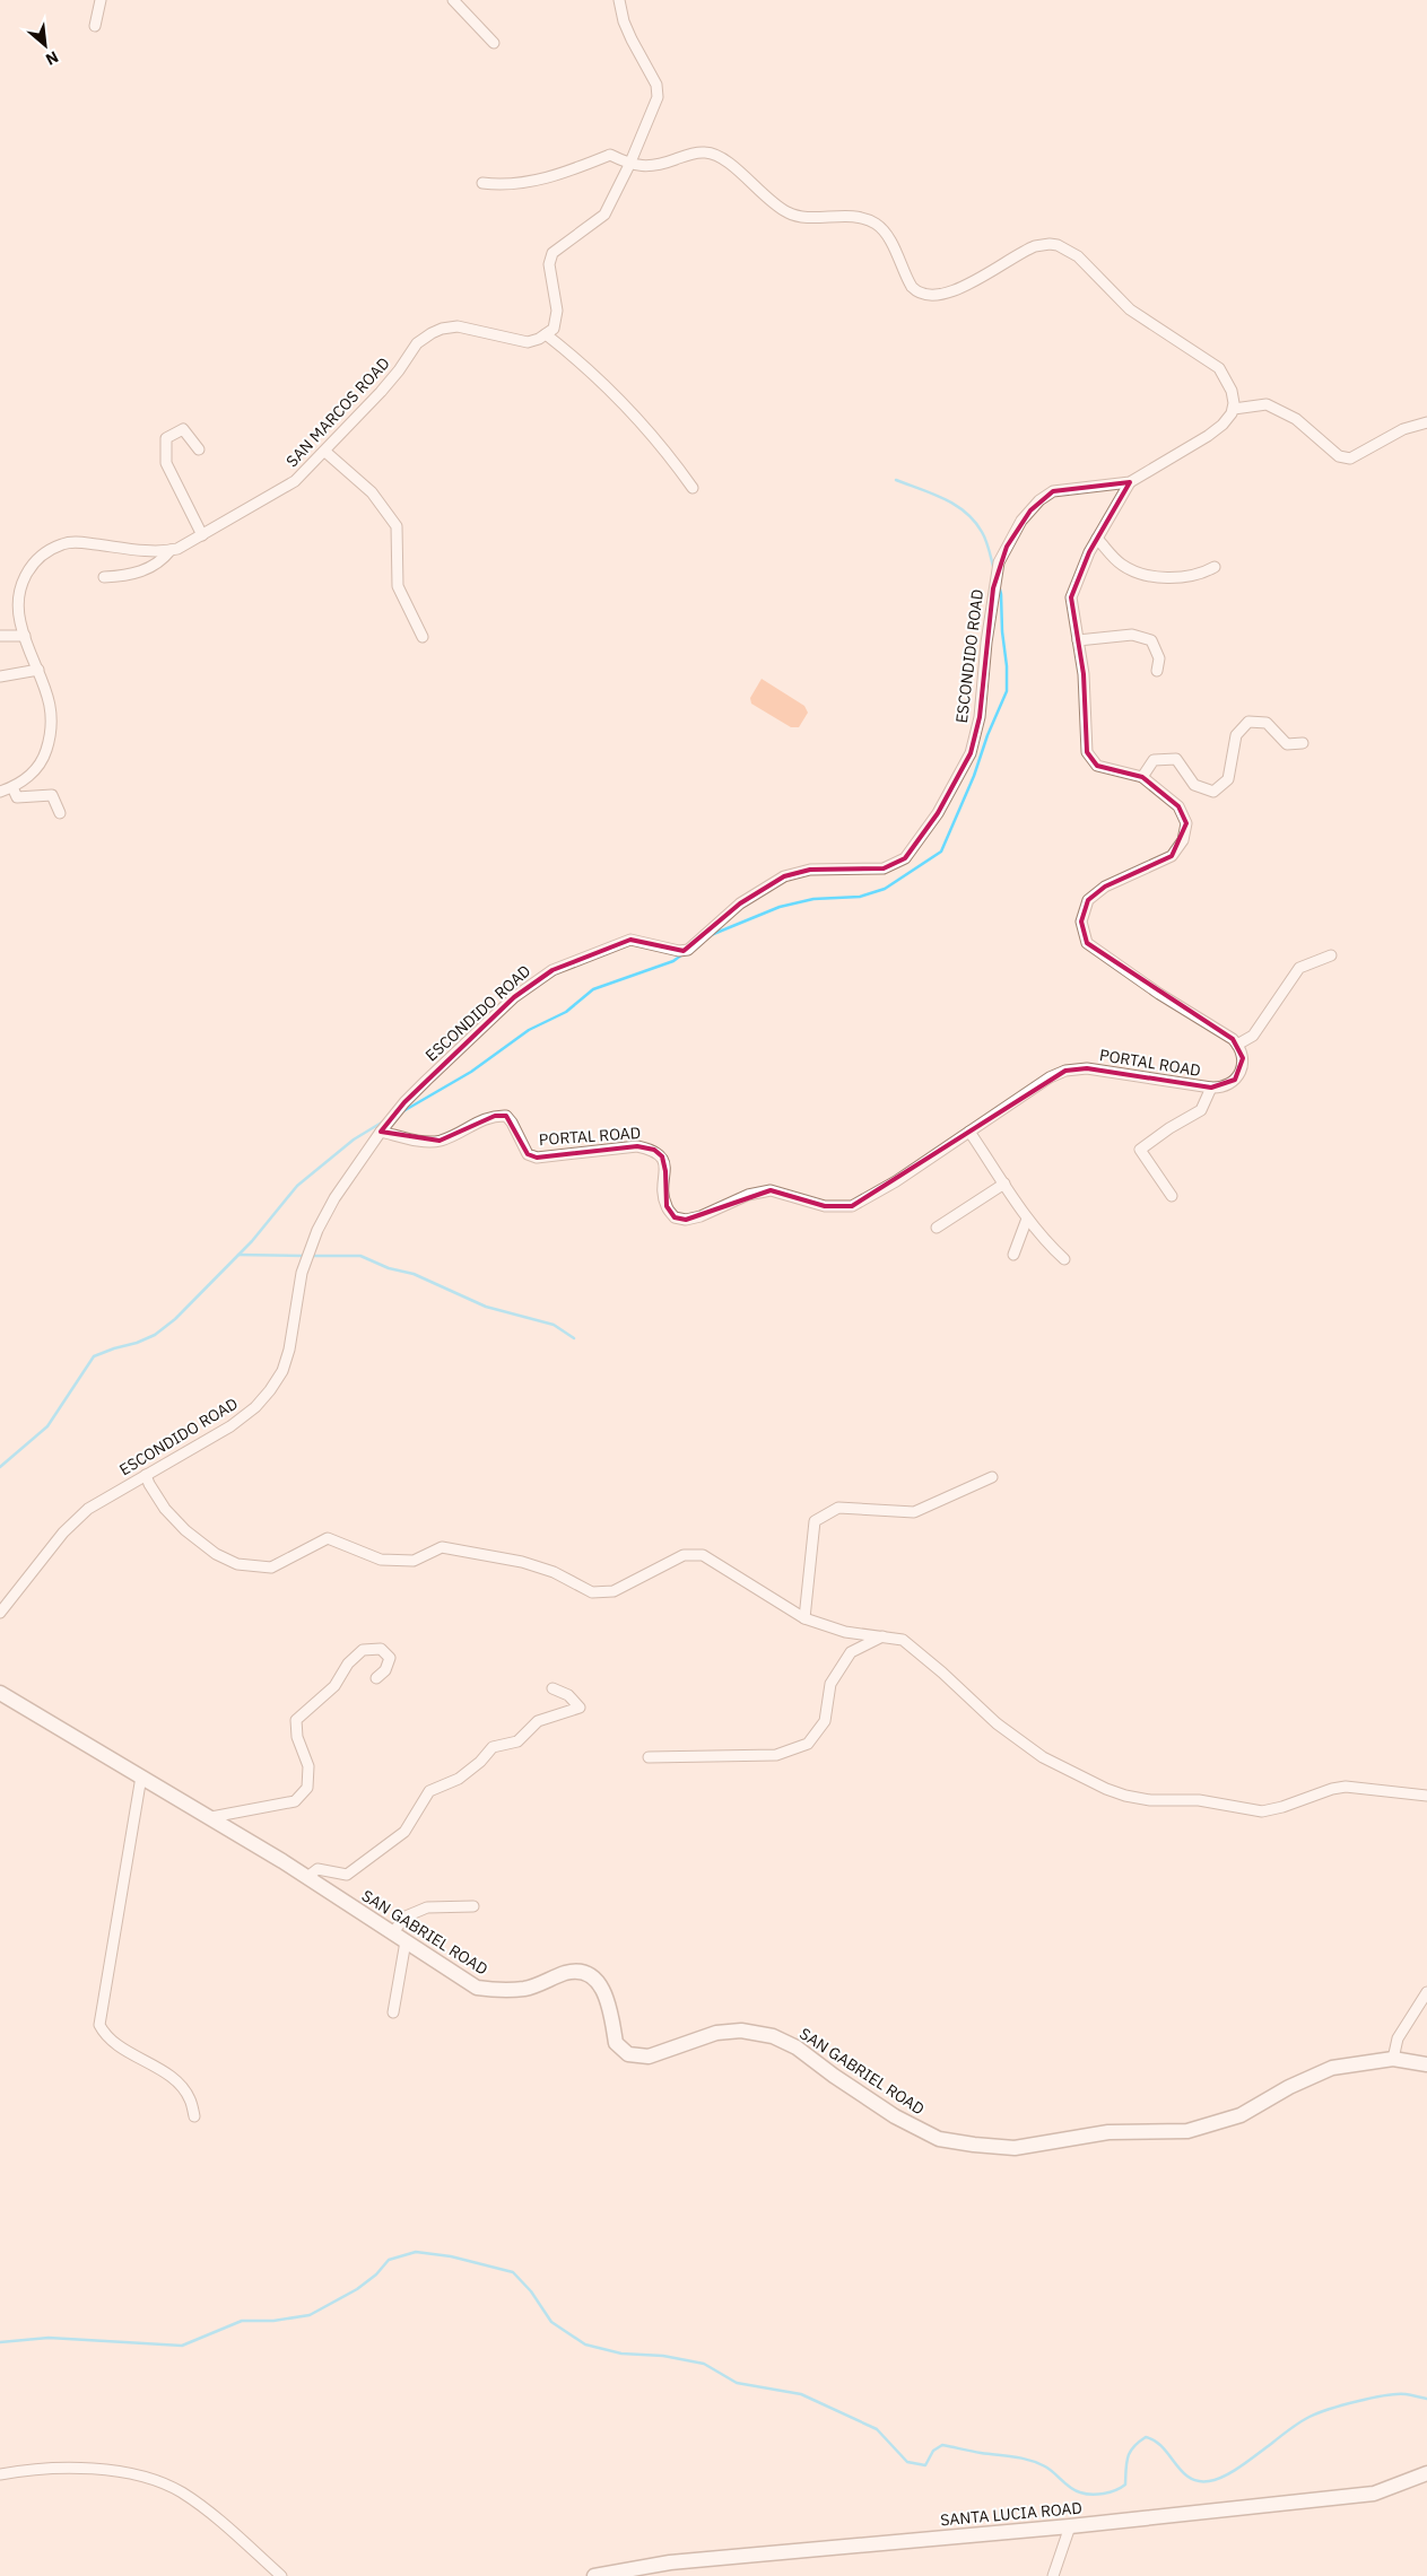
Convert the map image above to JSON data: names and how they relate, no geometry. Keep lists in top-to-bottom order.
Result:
{
  "streets": {
    "street": [
      "SAN MARCOS ROAD",
      "ESCONDIDO ROAD",
      "PORTAL ROAD",
      "SAN GABRIEL ROAD",
      "SANTA LUCIA ROAD"
    ]
  },
  "crossings": [
    ["ESCONDIDO ROAD", "PORTAL ROAD"]
  ],
  "north": "bottom right"
}
